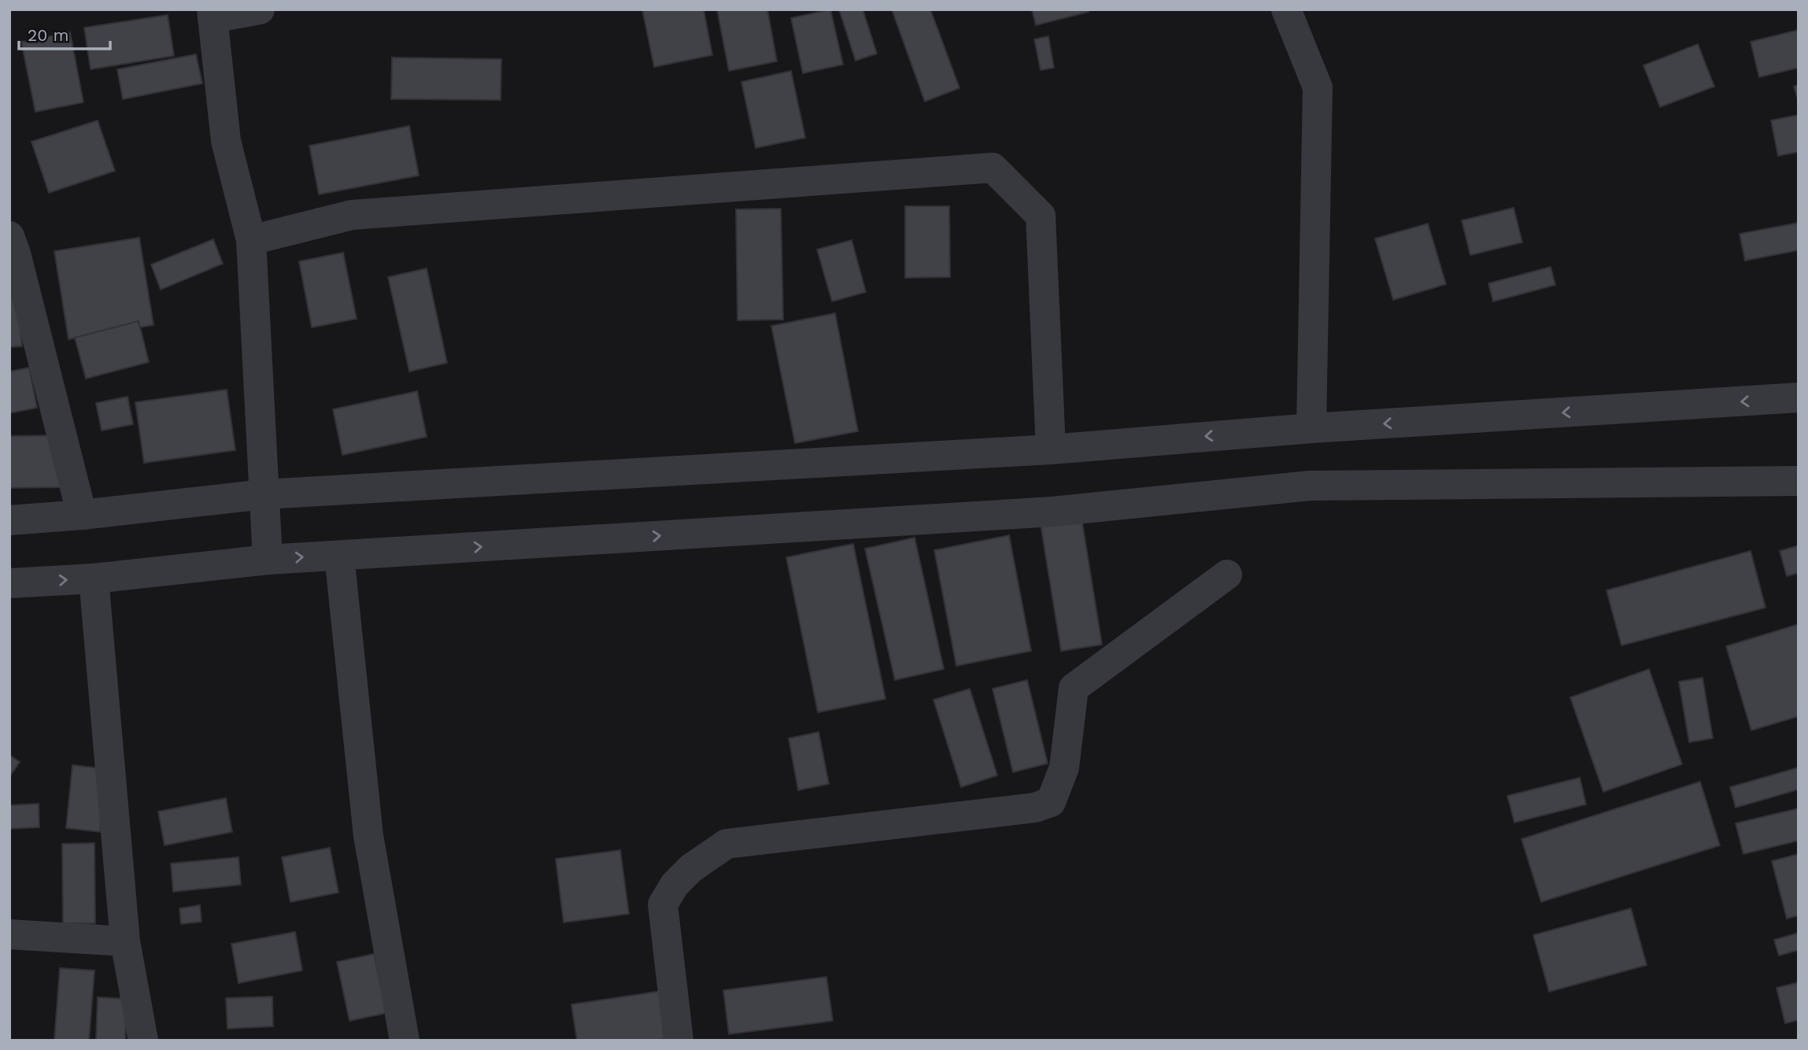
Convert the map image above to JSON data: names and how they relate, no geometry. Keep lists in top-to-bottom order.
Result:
{
  "scale_bar": "20 m"
}
